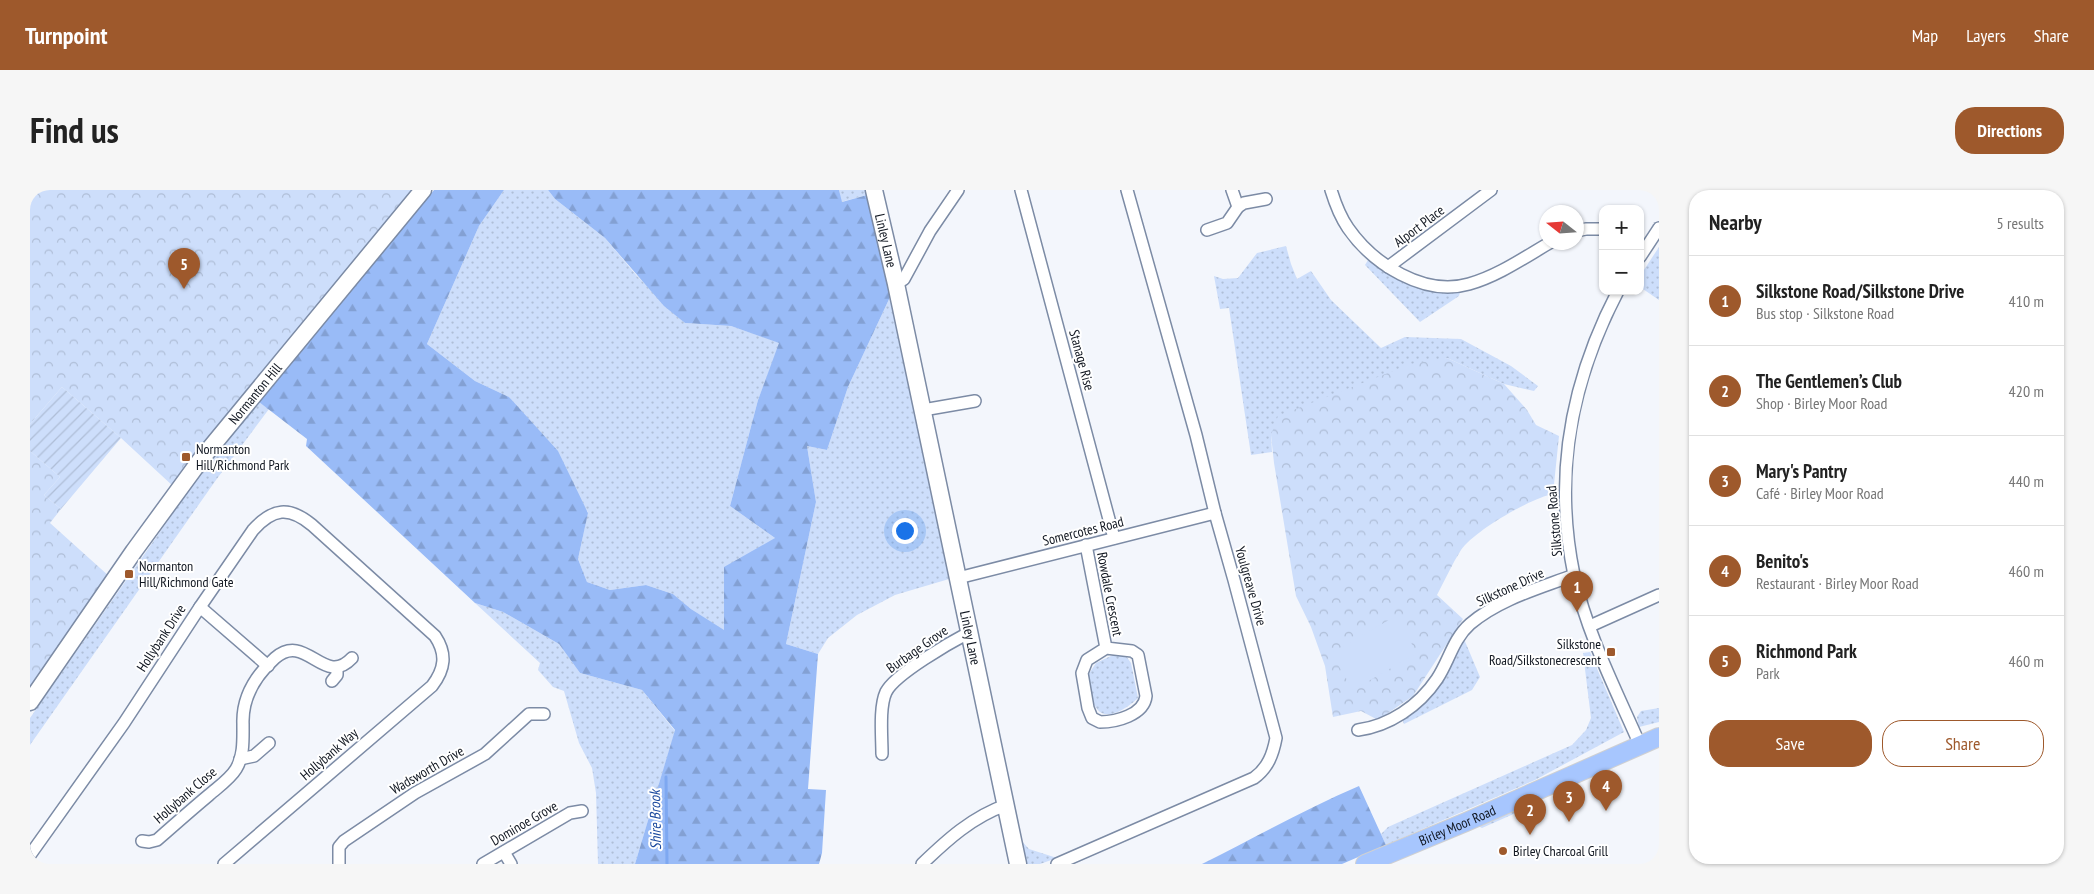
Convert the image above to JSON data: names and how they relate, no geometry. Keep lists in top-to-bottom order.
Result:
{
  "streets": {
    "main road": ["Birley Moor Road"],
    "street": [
      "Alport Place",
      "Linley Lane",
      "Stanage Rise",
      "Normanton Hill",
      "Silkstone Road",
      "Somercotes Road",
      "Youlgreave Drive",
      "Silkstone Drive",
      "Rowdale Crescent",
      "Hollybank Drive",
      "Burbage Grove",
      "Hollybank Way",
      "Wadsworth Drive",
      "Hollybank Close",
      "Dominoe Grove"
    ]
  },
  "crossings": [
    ["Linley Lane", "Somercotes Road"],
    ["Linley Lane", "Burbage Grove"],
    ["Stanage Rise", "Somercotes Road"],
    ["Silkstone Road", "Silkstone Drive"],
    ["Silkstone Road", "Birley Moor Road"],
    ["Somercotes Road", "Youlgreave Drive"],
    ["Somercotes Road", "Rowdale Crescent"],
    ["Hollybank Drive", "Hollybank Way"]
  ],
  "water": ["Shire Brook"],
  "places": {
    "transit": ["Normanton Hill/Richmond Park", "Normanton Hill/Richmond Gate", "Silkstone Road/Silkstonecrescent"],
    "other": ["Birley Charcoal Grill"]
  },
  "north": "left",
  "page": {
    "header": "Turnpoint",
    "nav": ["Map", "Layers", "Share"],
    "title": "Find us",
    "buttons": [
      "Directions",
      ["Save", "Share"]
    ],
    "heading": ["Nearby", "5 results"],
    "map_buttons": ["+", "−"],
    "pins": [
      "5",
      "1",
      "4",
      "3",
      "2"
    ],
    "list": [
      {
        "mark": "1",
        "name": "Silkstone Road/Silkstone Drive",
        "note": "Bus stop · Silkstone Road",
        "value": "410 m"
      },
      {
        "mark": "2",
        "name": "The Gentlemen’s Club",
        "note": "Shop · Birley Moor Road",
        "value": "420 m"
      },
      {
        "mark": "3",
        "name": "Mary's Pantry",
        "note": "Café · Birley Moor Road",
        "value": "440 m"
      },
      {
        "mark": "4",
        "name": "Benito's",
        "note": "Restaurant · Birley Moor Road",
        "value": "460 m"
      },
      {
        "mark": "5",
        "name": "Richmond Park",
        "note": "Park",
        "value": "460 m"
      }
    ]
  }
}
